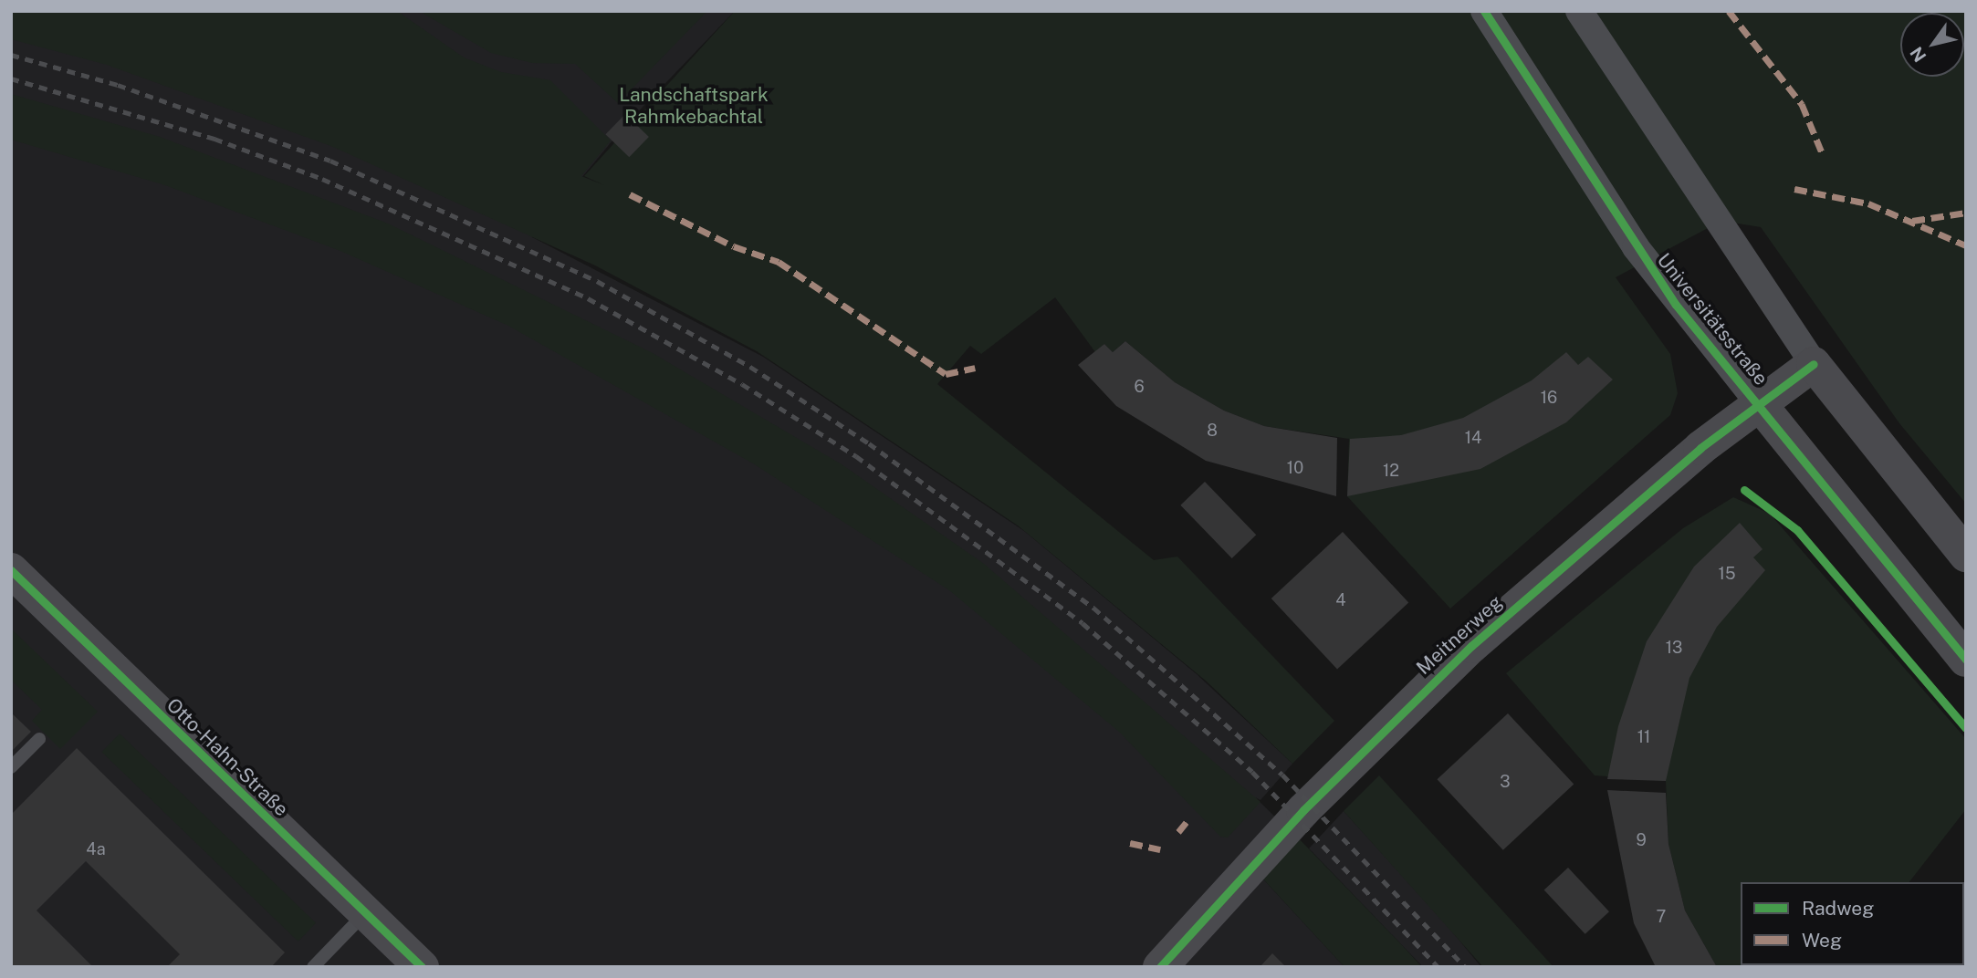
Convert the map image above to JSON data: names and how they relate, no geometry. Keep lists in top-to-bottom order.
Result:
{
  "streets": {
    "street": ["Universitätsstraße", "Meitnerweg", "Otto-Hahn-Straße"]
  },
  "crossings": [
    ["Universitätsstraße", "Meitnerweg"]
  ],
  "parks": ["Landschaftspark Rahmkebachtal"],
  "house_numbers": [
    "6",
    "16",
    "8",
    "14",
    "10",
    "12",
    "15",
    "4",
    "13",
    "11",
    "3",
    "9",
    "4a",
    "7"
  ],
  "legend": ["Radweg", "Weg"],
  "north": "bottom left"
}
